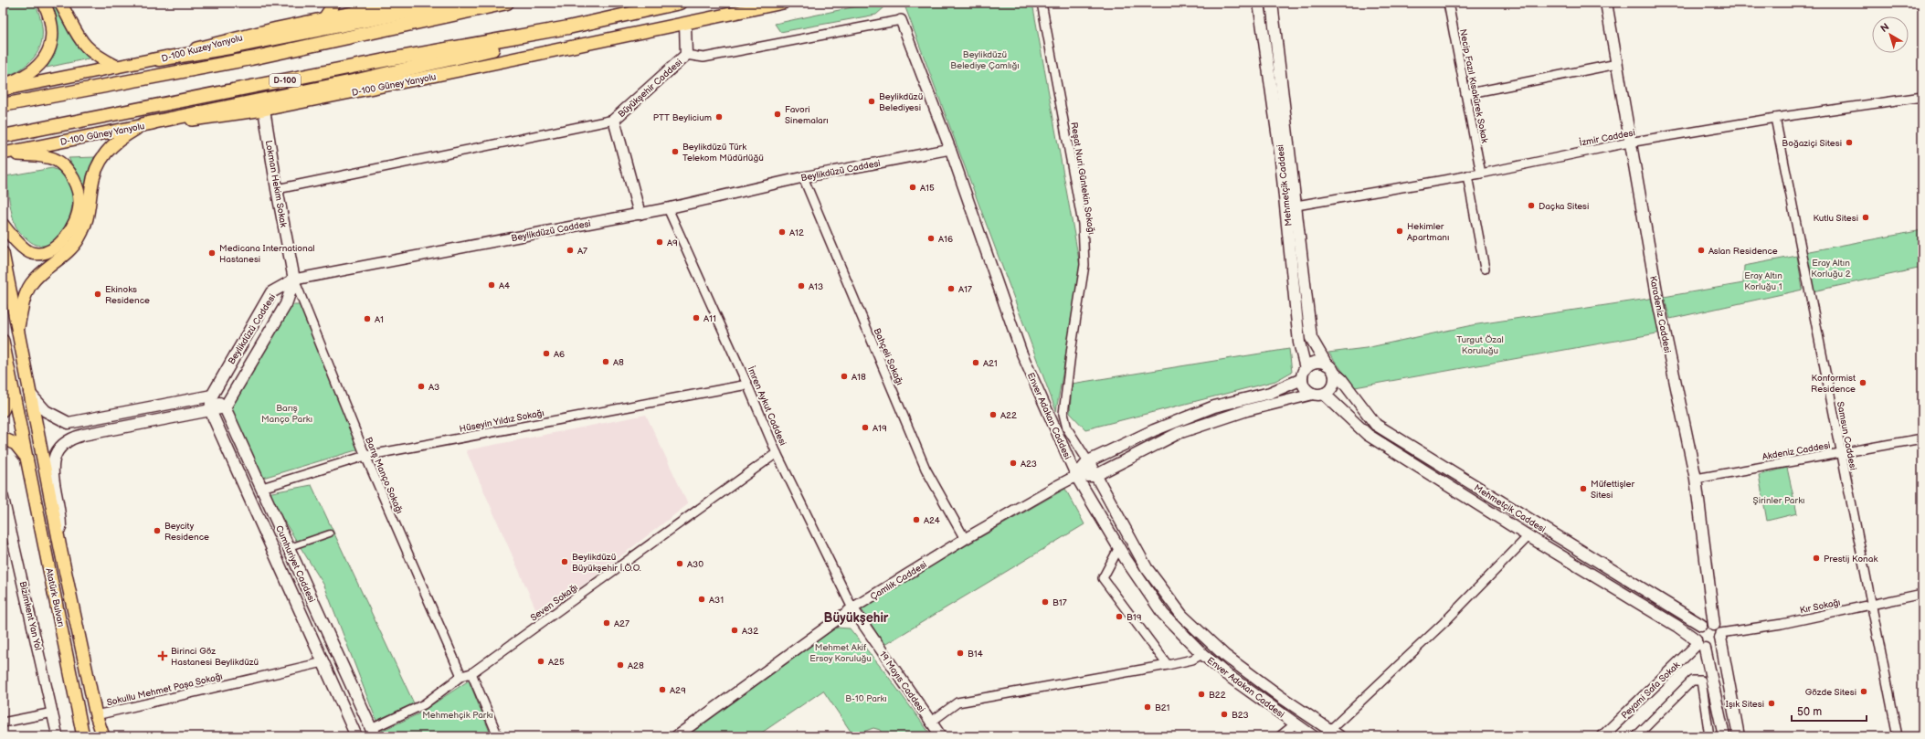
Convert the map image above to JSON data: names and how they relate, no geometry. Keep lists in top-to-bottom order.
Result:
{
  "streets": {
    "highway": ["D-100"],
    "main road": [
      "D-100 Kuzey Yanyolu",
      "D-100 Güney Yanyolu",
      "Büyükşehir Caddesi",
      "Beylikdüzü Caddesi",
      "Lokman Hekim Sokak",
      "Mehmetçik Caddesi",
      "Karadeniz Caddesi",
      "Enver Adakan Caddesi",
      "Cumhuriyet Caddesi",
      "Atatürk Bulvarı"
    ],
    "street": [
      "Necip Fazıl Kısakürek Sokak",
      "İzmir Caddesi",
      "Reşat Nuri Güntekin Sokağı",
      "Bahçeli Sokağı",
      "İmren Aykut Caddesi",
      "Hüseyin Yıldız Sokağı",
      "Samsun Caddesi",
      "Akdeniz Caddesi",
      "Barış Manço Sokağı",
      "Çamlık Caddesi",
      "Seven Sokağı",
      "Kır Sokağı",
      "Bizimkent Yan Yol",
      "19 Mayıs Caddesi",
      "Sokullu Mehmet Paşa Sokağı",
      "Peyami Safa Sokak"
    ]
  },
  "crossings": [
    ["D-100 Güney Yanyolu", "Büyükşehir Caddesi"],
    ["D-100 Güney Yanyolu", "Lokman Hekim Sokak"],
    ["Necip Fazıl Kısakürek Sokak", "İzmir Caddesi"],
    ["Büyükşehir Caddesi", "Beylikdüzü Caddesi"],
    ["İzmir Caddesi", "Mehmetçik Caddesi"],
    ["İzmir Caddesi", "Karadeniz Caddesi"],
    ["İzmir Caddesi", "Samsun Caddesi"],
    ["Beylikdüzü Caddesi", "Lokman Hekim Sokak"],
    ["Beylikdüzü Caddesi", "Bahçeli Sokağı"],
    ["Beylikdüzü Caddesi", "İmren Aykut Caddesi"],
    ["Beylikdüzü Caddesi", "Enver Adakan Caddesi"],
    ["Beylikdüzü Caddesi", "Barış Manço Sokağı"],
    ["Beylikdüzü Caddesi", "Cumhuriyet Caddesi"],
    ["Reşat Nuri Güntekin Sokağı", "Enver Adakan Caddesi"],
    ["Lokman Hekim Sokak", "Barış Manço Sokağı"],
    ["Mehmetçik Caddesi", "Peyami Safa Sokak"],
    ["Karadeniz Caddesi", "Akdeniz Caddesi"],
    ["Karadeniz Caddesi", "Kır Sokağı"],
    ["Bahçeli Sokağı", "Çamlık Caddesi"],
    ["İmren Aykut Caddesi", "Hüseyin Yıldız Sokağı"],
    ["İmren Aykut Caddesi", "Çamlık Caddesi"],
    ["İmren Aykut Caddesi", "Seven Sokağı"],
    ["İmren Aykut Caddesi", "19 Mayıs Caddesi"],
    ["Enver Adakan Caddesi", "Çamlık Caddesi"],
    ["Hüseyin Yıldız Sokağı", "Barış Manço Sokağı"],
    ["Hüseyin Yıldız Sokağı", "Cumhuriyet Caddesi"],
    ["Samsun Caddesi", "Akdeniz Caddesi"],
    ["Samsun Caddesi", "Kır Sokağı"],
    ["Barış Manço Sokağı", "Seven Sokağı"],
    ["Cumhuriyet Caddesi", "Seven Sokağı"],
    ["Cumhuriyet Caddesi", "Sokullu Mehmet Paşa Sokağı"],
    ["Çamlık Caddesi", "19 Mayıs Caddesi"],
    ["Atatürk Bulvarı", "Sokullu Mehmet Paşa Sokağı"]
  ],
  "districts": ["Büyükşehir"],
  "parks": [
    "Beylikdüzü Belediye Çamlığı",
    "Eray Altın Korluğu 2",
    "Eray Altın Korluğu 1",
    "Turgut Özal Koruluğu",
    "Barış Manço Parkı",
    "Şirinler Parkı",
    "Mehmet Akif Ersoy Koruluğu",
    "B-10 Parkı",
    "Mehmehçik Parkı"
  ],
  "places": {
    "other": [
      "Beylikdüzü Belediyesi",
      "Favori Sinemaları",
      "PTT Beylicium",
      "Boğaziçi Sitesi",
      "Beylikdüzü Türk Telekom Müdürlüğü",
      "A15",
      "Daçka Sitesi",
      "Kutlu Sitesi",
      "Hekimler Apartmanı",
      "A12",
      "A16",
      "A9",
      "A7",
      "Aslan Residence",
      "Medicana International Hastanesi",
      "A4",
      "A13",
      "A17",
      "Ekinoks Residence",
      "A11",
      "A1",
      "A6",
      "A8",
      "A21",
      "A18",
      "Konformist Residence",
      "A3",
      "A22",
      "A19",
      "A23",
      "Müfettişler Sitesi",
      "A24",
      "Beycity Residence",
      "Prestij Konak",
      "Beylikdüzü Büyükşehir İ.Ö.O.",
      "A30",
      "A31",
      "B17",
      "B19",
      "A27",
      "A32",
      "B14",
      "A25",
      "A28",
      "A29",
      "Gözde Sitesi",
      "B22",
      "Işık Sitesi",
      "B21",
      "B23"
    ],
    "health": ["Birinci Göz Hastanesi Beylikdüzü"]
  },
  "scale_bar": "50 m",
  "north": "top left"
}
